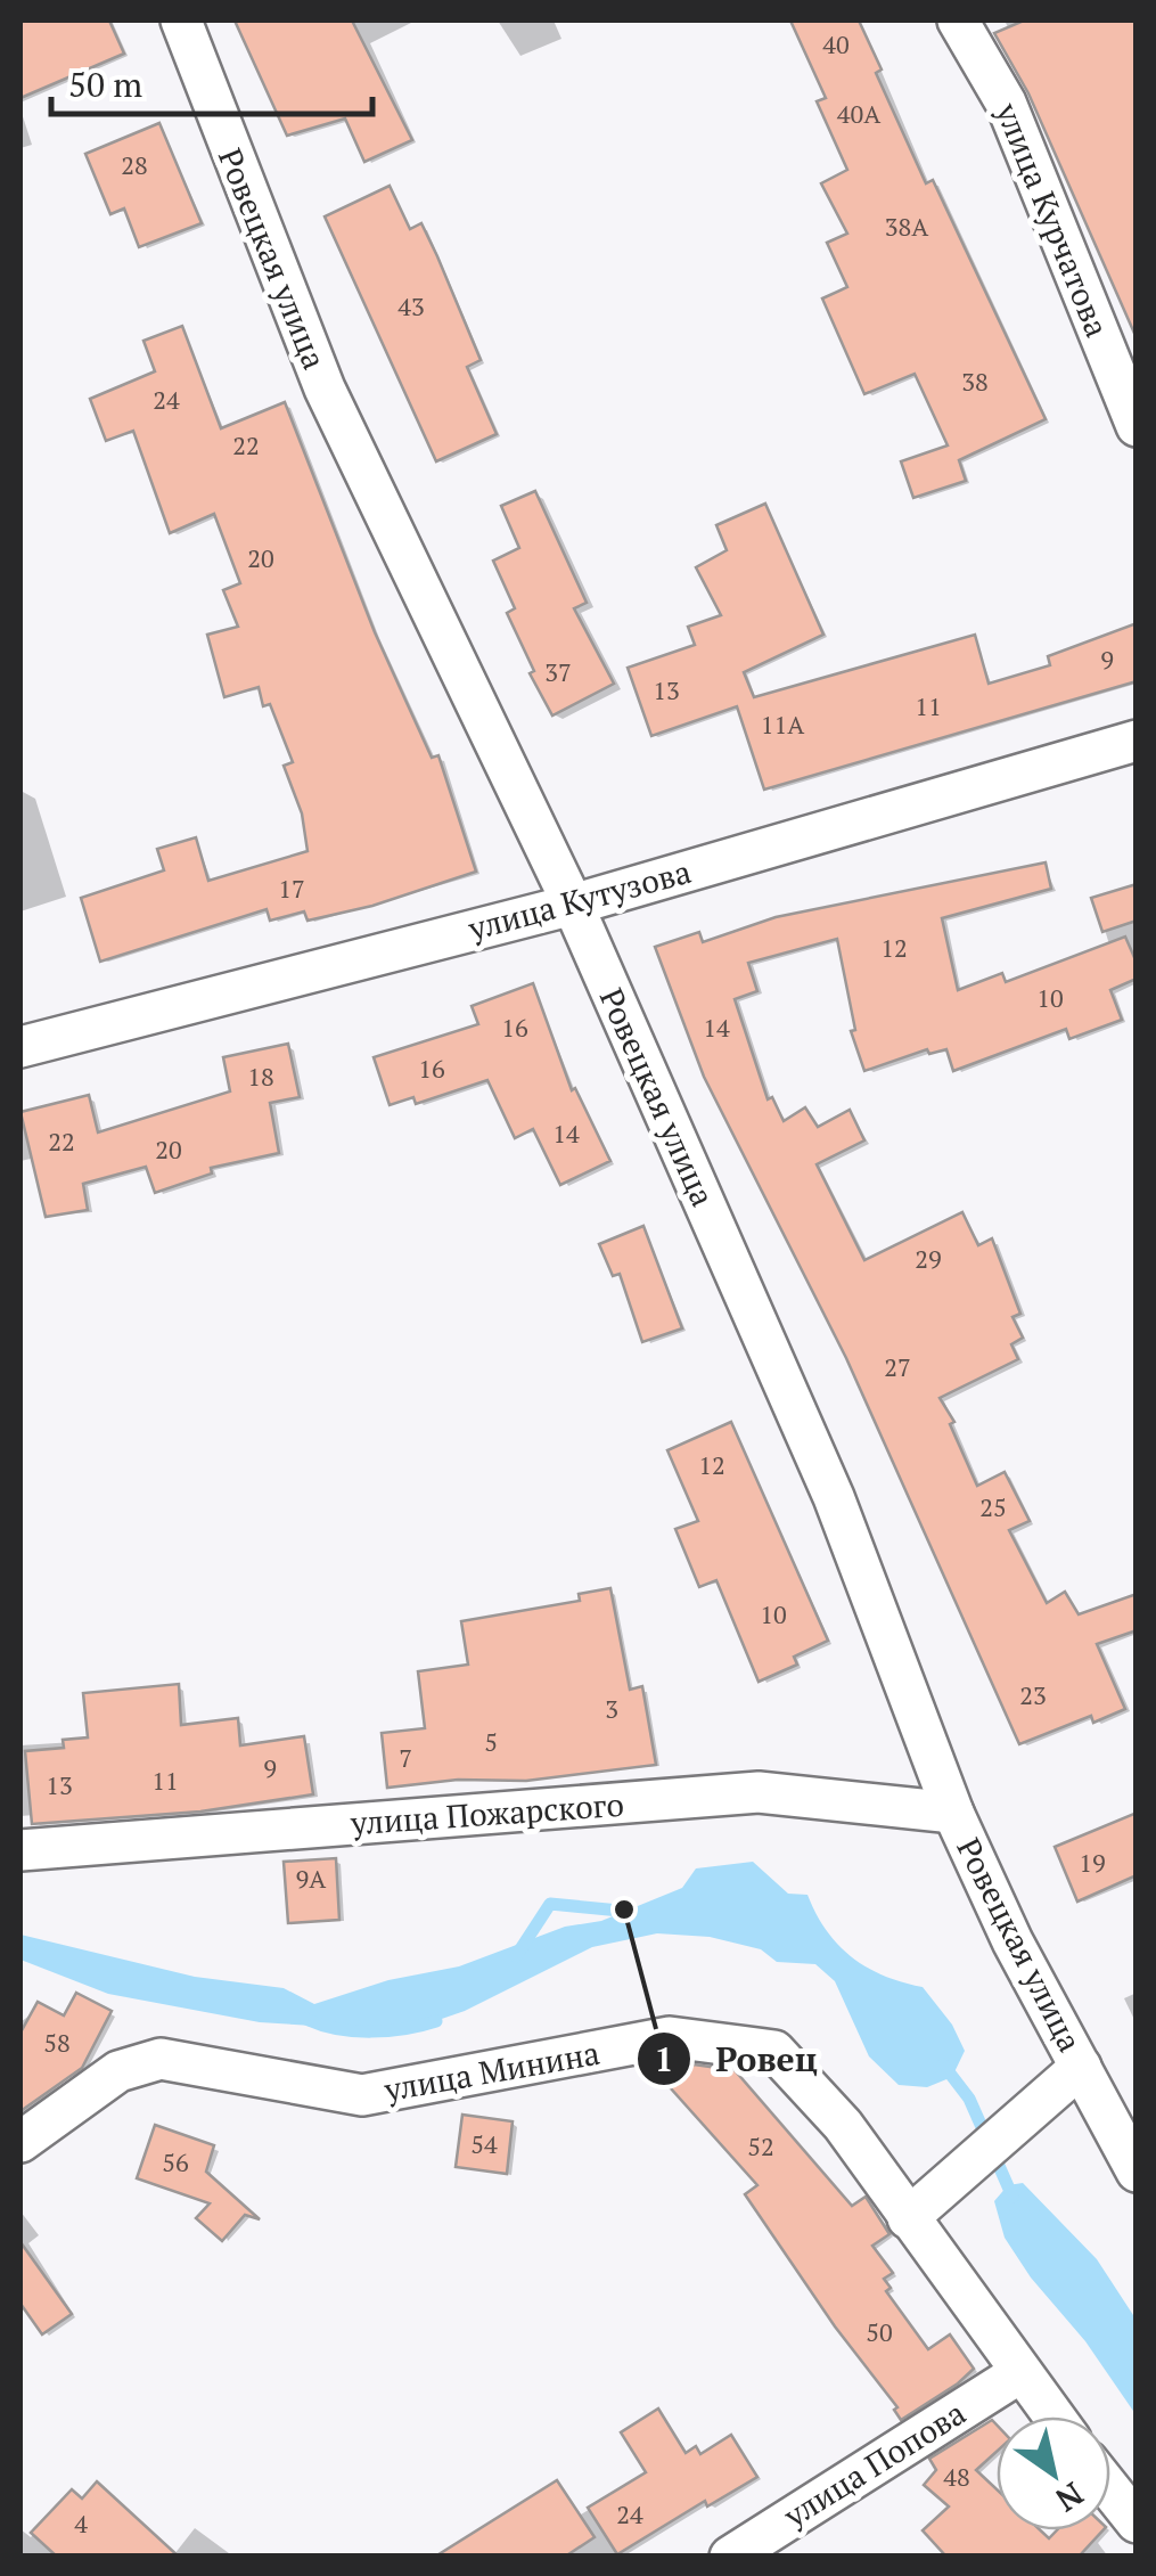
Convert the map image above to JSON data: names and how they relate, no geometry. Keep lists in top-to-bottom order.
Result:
{
  "streets": {
    "street": [
      "улица Курчатова",
      "Ровецкая улица",
      "улица Кутузова",
      "улица Пожарского",
      "улица Минина",
      "улица Попова"
    ]
  },
  "crossings": [
    ["Ровецкая улица", "улица Кутузова"],
    ["Ровецкая улица", "улица Пожарского"]
  ],
  "places": ["Ровец"],
  "house_numbers": [
    "40",
    "40А",
    "28",
    "38А",
    "43",
    "38",
    "24",
    "22",
    "20",
    "9",
    "37",
    "13",
    "11",
    "11А",
    "17",
    "12",
    "10",
    "16",
    "14",
    "16",
    "18",
    "14",
    "22",
    "20",
    "29",
    "27",
    "12",
    "25",
    "10",
    "23",
    "3",
    "5",
    "7",
    "9",
    "11",
    "13",
    "19",
    "9А",
    "58",
    "54",
    "52",
    "56",
    "50",
    "48",
    "24",
    "4"
  ],
  "scale_bar": "50 m",
  "north": "bottom right"
}
